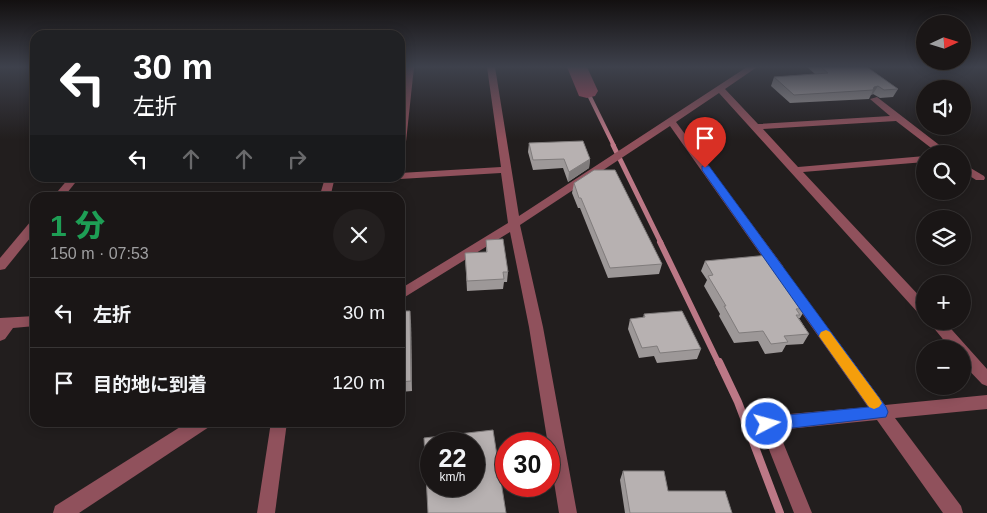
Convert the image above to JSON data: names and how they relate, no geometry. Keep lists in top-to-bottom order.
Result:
{
  "north": "right",
  "page": {
    "map_buttons": ["+", "−"],
    "turn": ["30 m", "左折"],
    "heading": ["1 分", "150 m · 07:53"],
    "list": [
      {
        "name": "左折",
        "value": "30 m"
      },
      {
        "name": "目的地に到着",
        "value": "120 m"
      }
    ],
    "speed": "22 km/h",
    "limit": "30"
  }
}
